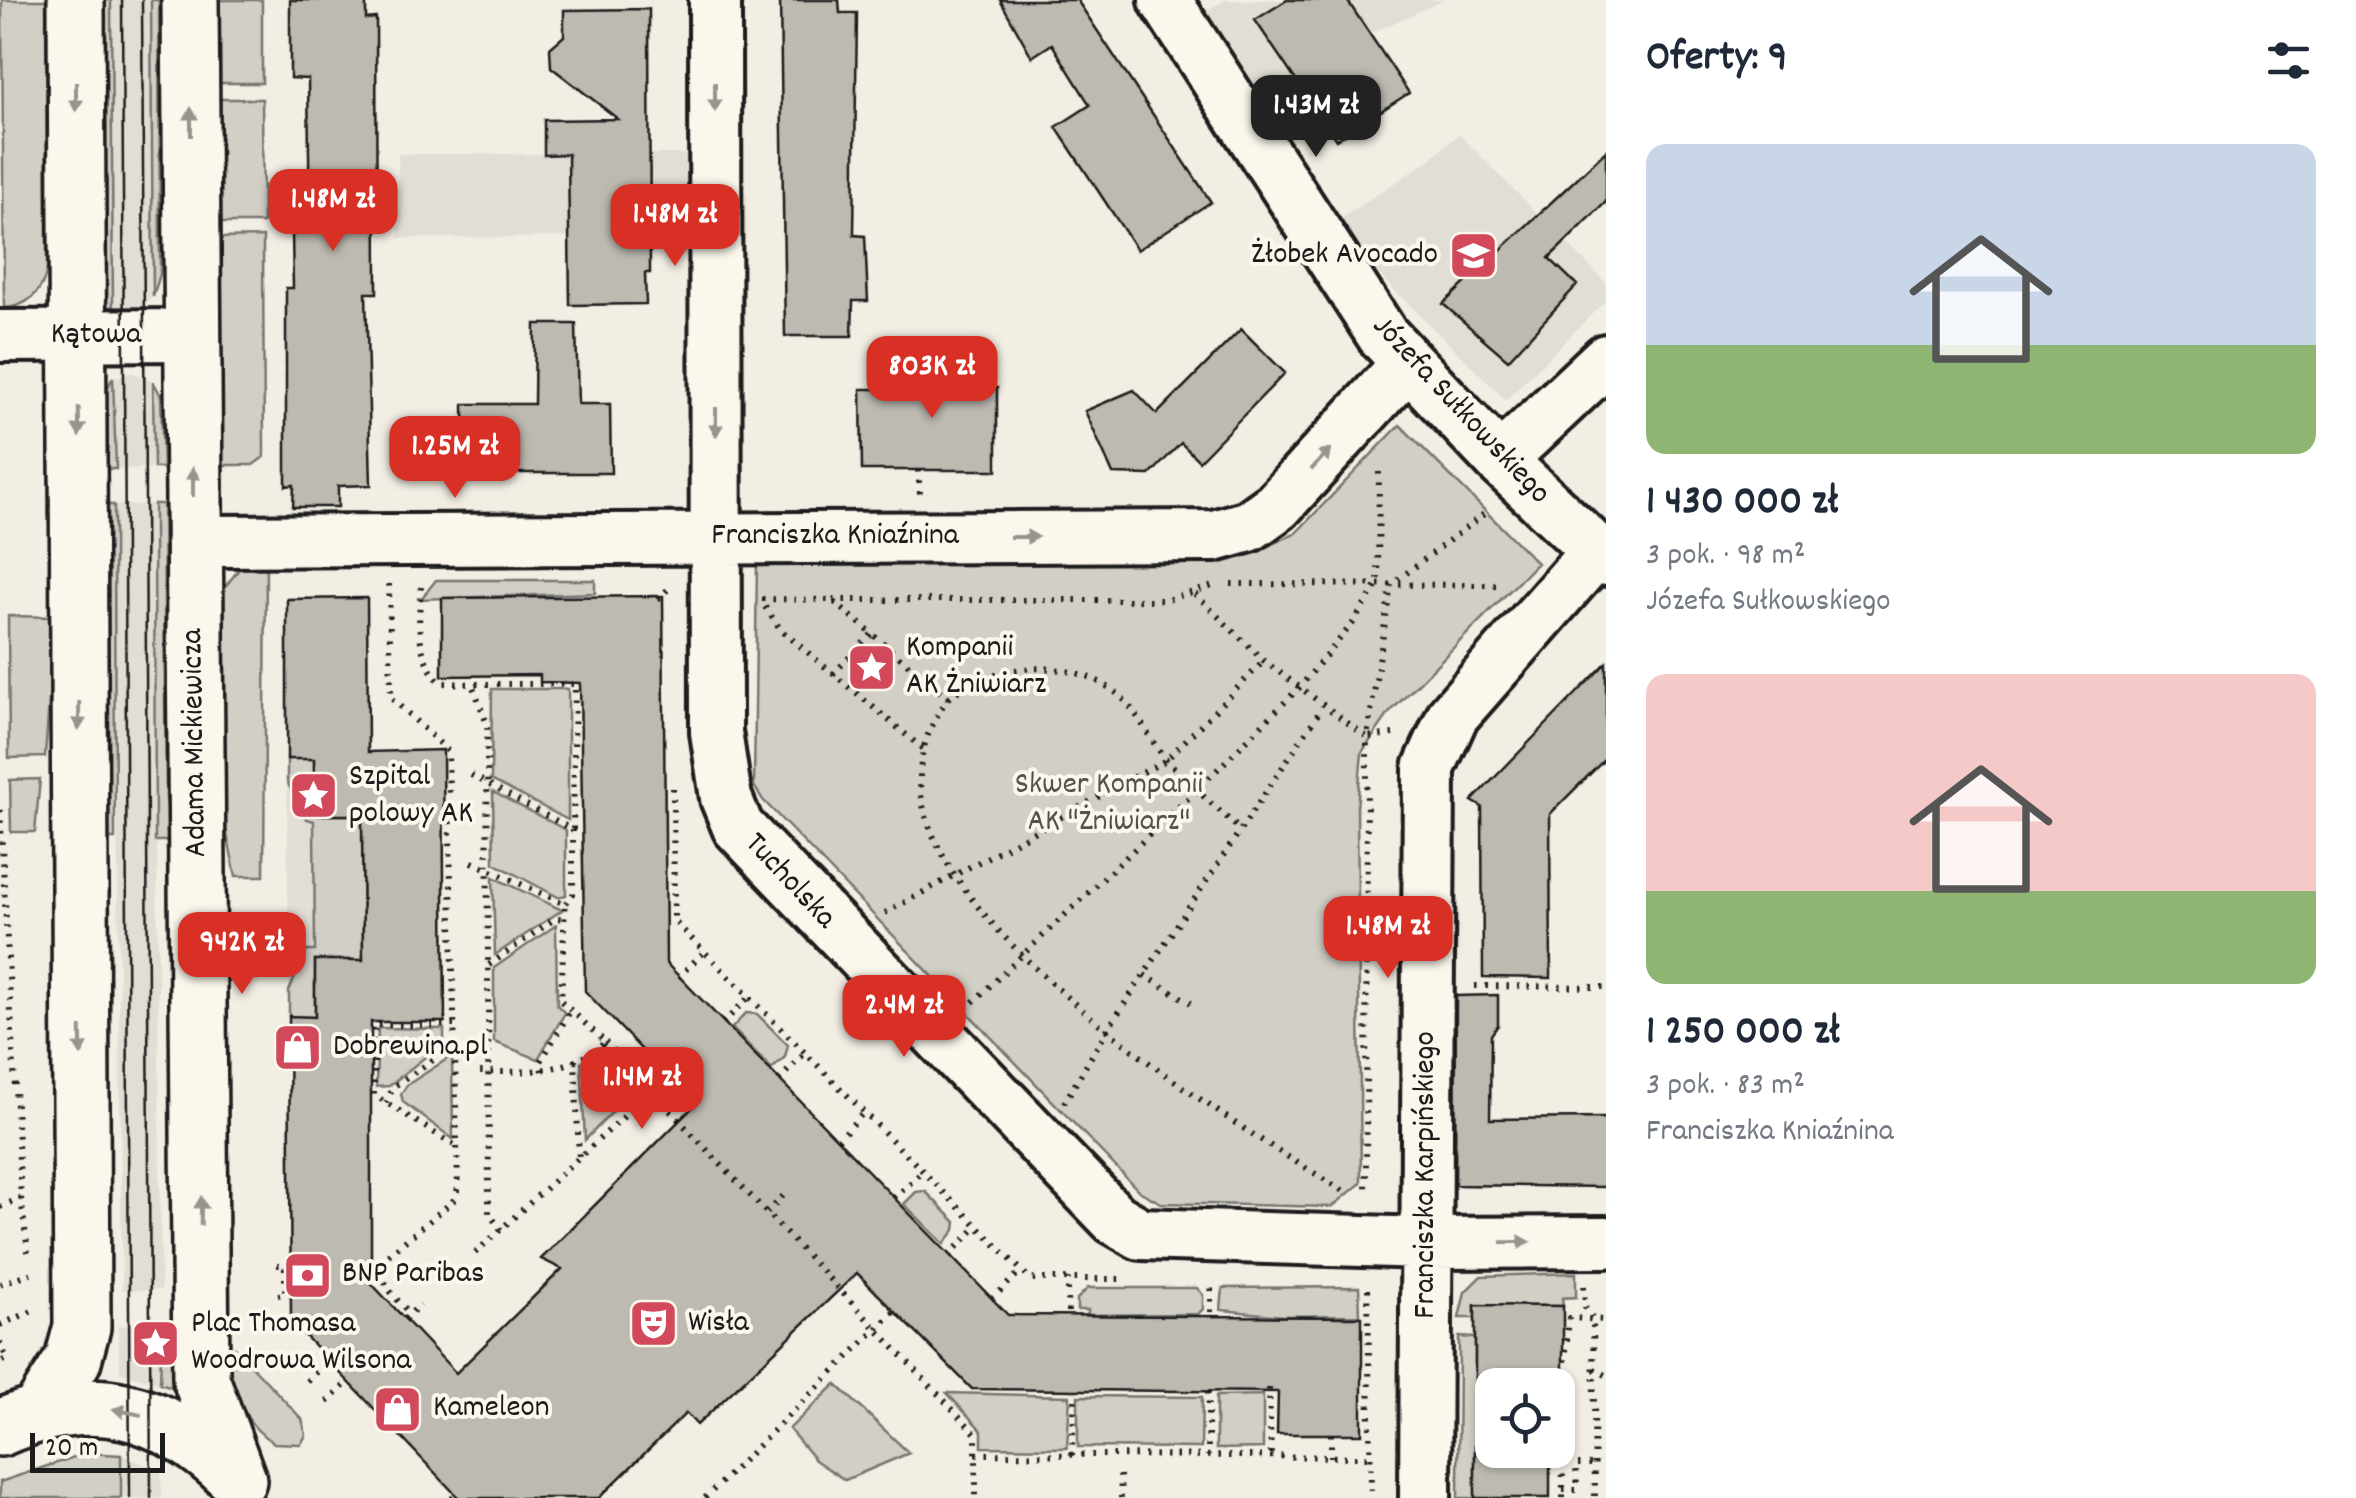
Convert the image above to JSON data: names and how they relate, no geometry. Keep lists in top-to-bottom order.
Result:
{
  "streets": {
    "street": [
      "Kątowa",
      "Józefa Sułkowskiego",
      "Franciszka Kniaźnina",
      "Adama Mickiewicza",
      "Tucholska",
      "Franciszka Karpińskiego"
    ]
  },
  "crossings": [
    ["Kątowa", "Adama Mickiewicza"],
    ["Józefa Sułkowskiego", "Franciszka Kniaźnina"],
    ["Józefa Sułkowskiego", "Franciszka Karpińskiego"],
    ["Franciszka Kniaźnina", "Adama Mickiewicza"],
    ["Franciszka Kniaźnina", "Tucholska"],
    ["Tucholska", "Franciszka Karpińskiego"]
  ],
  "one_way": ["Franciszka Kniaźnina"],
  "parks": ["Skwer Kompanii AK \"Żniwiarz\""],
  "places": {
    "school or university": ["Żłobek Avocado"],
    "place": ["Kompanii AK Żniwiarz", "Szpital polowy AK", "Plac Thomasa Woodrowa Wilsona"],
    "shop": ["Dobrewina.pl", "Kameleon"],
    "bank": ["BNP Paribas"],
    "theatre": ["Wisła"]
  },
  "scale_bar": "20 m",
  "page": {
    "heading": "Oferty: 9",
    "price": [
      "1.43M zł",
      "1.48M zł",
      "1.48M zł",
      "803K zł",
      "1.25M zł",
      "1.48M zł",
      "942K zł",
      "2.4M zł",
      "1.14M zł"
    ],
    "list": [
      {
        "name": "1 430 000 zł",
        "note": "3 pok. · 98 m² · Józefa Sułkowskiego"
      },
      {
        "name": "1 250 000 zł",
        "note": "3 pok. · 83 m² · Franciszka Kniaźnina"
      }
    ],
    "scale": "20 m"
  }
}
